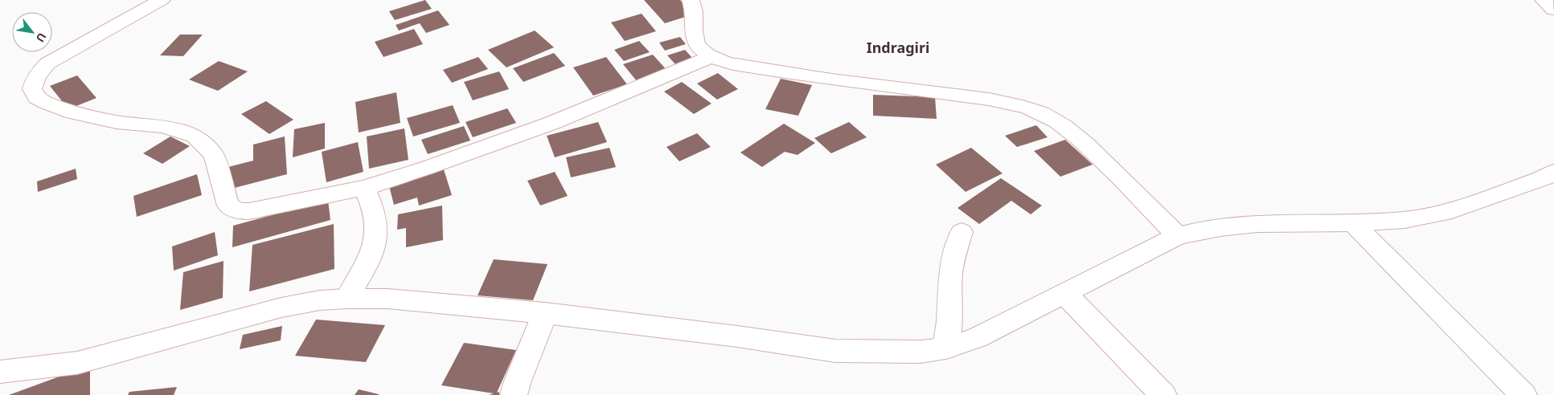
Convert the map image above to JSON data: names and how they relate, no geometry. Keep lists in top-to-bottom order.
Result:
{
  "districts": ["Indragiri"],
  "north": "bottom right"
}
